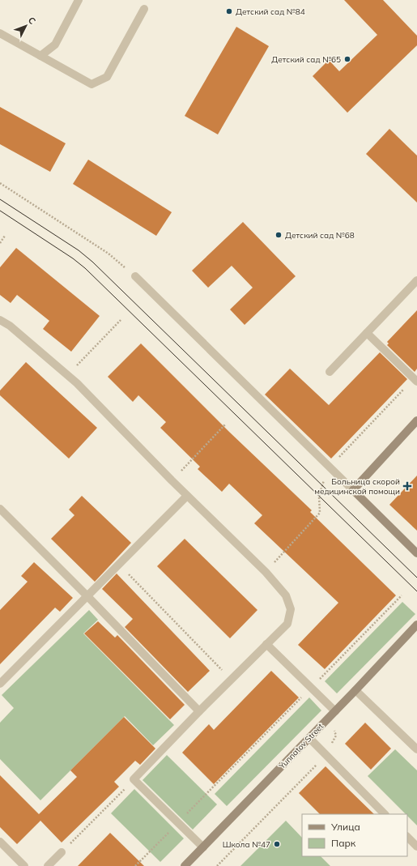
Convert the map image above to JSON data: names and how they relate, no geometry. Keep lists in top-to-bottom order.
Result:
{
  "streets": {
    "street": ["Yunnatov Street"]
  },
  "places": {
    "other": [
      "Детский сад №84",
      "Детский сад №65",
      "Детский сад №68",
      "Школа №47"
    ],
    "health": ["Больница скорой медицинской помощи"]
  },
  "legend": ["Улица", "Парк"],
  "north": "top right"
}
